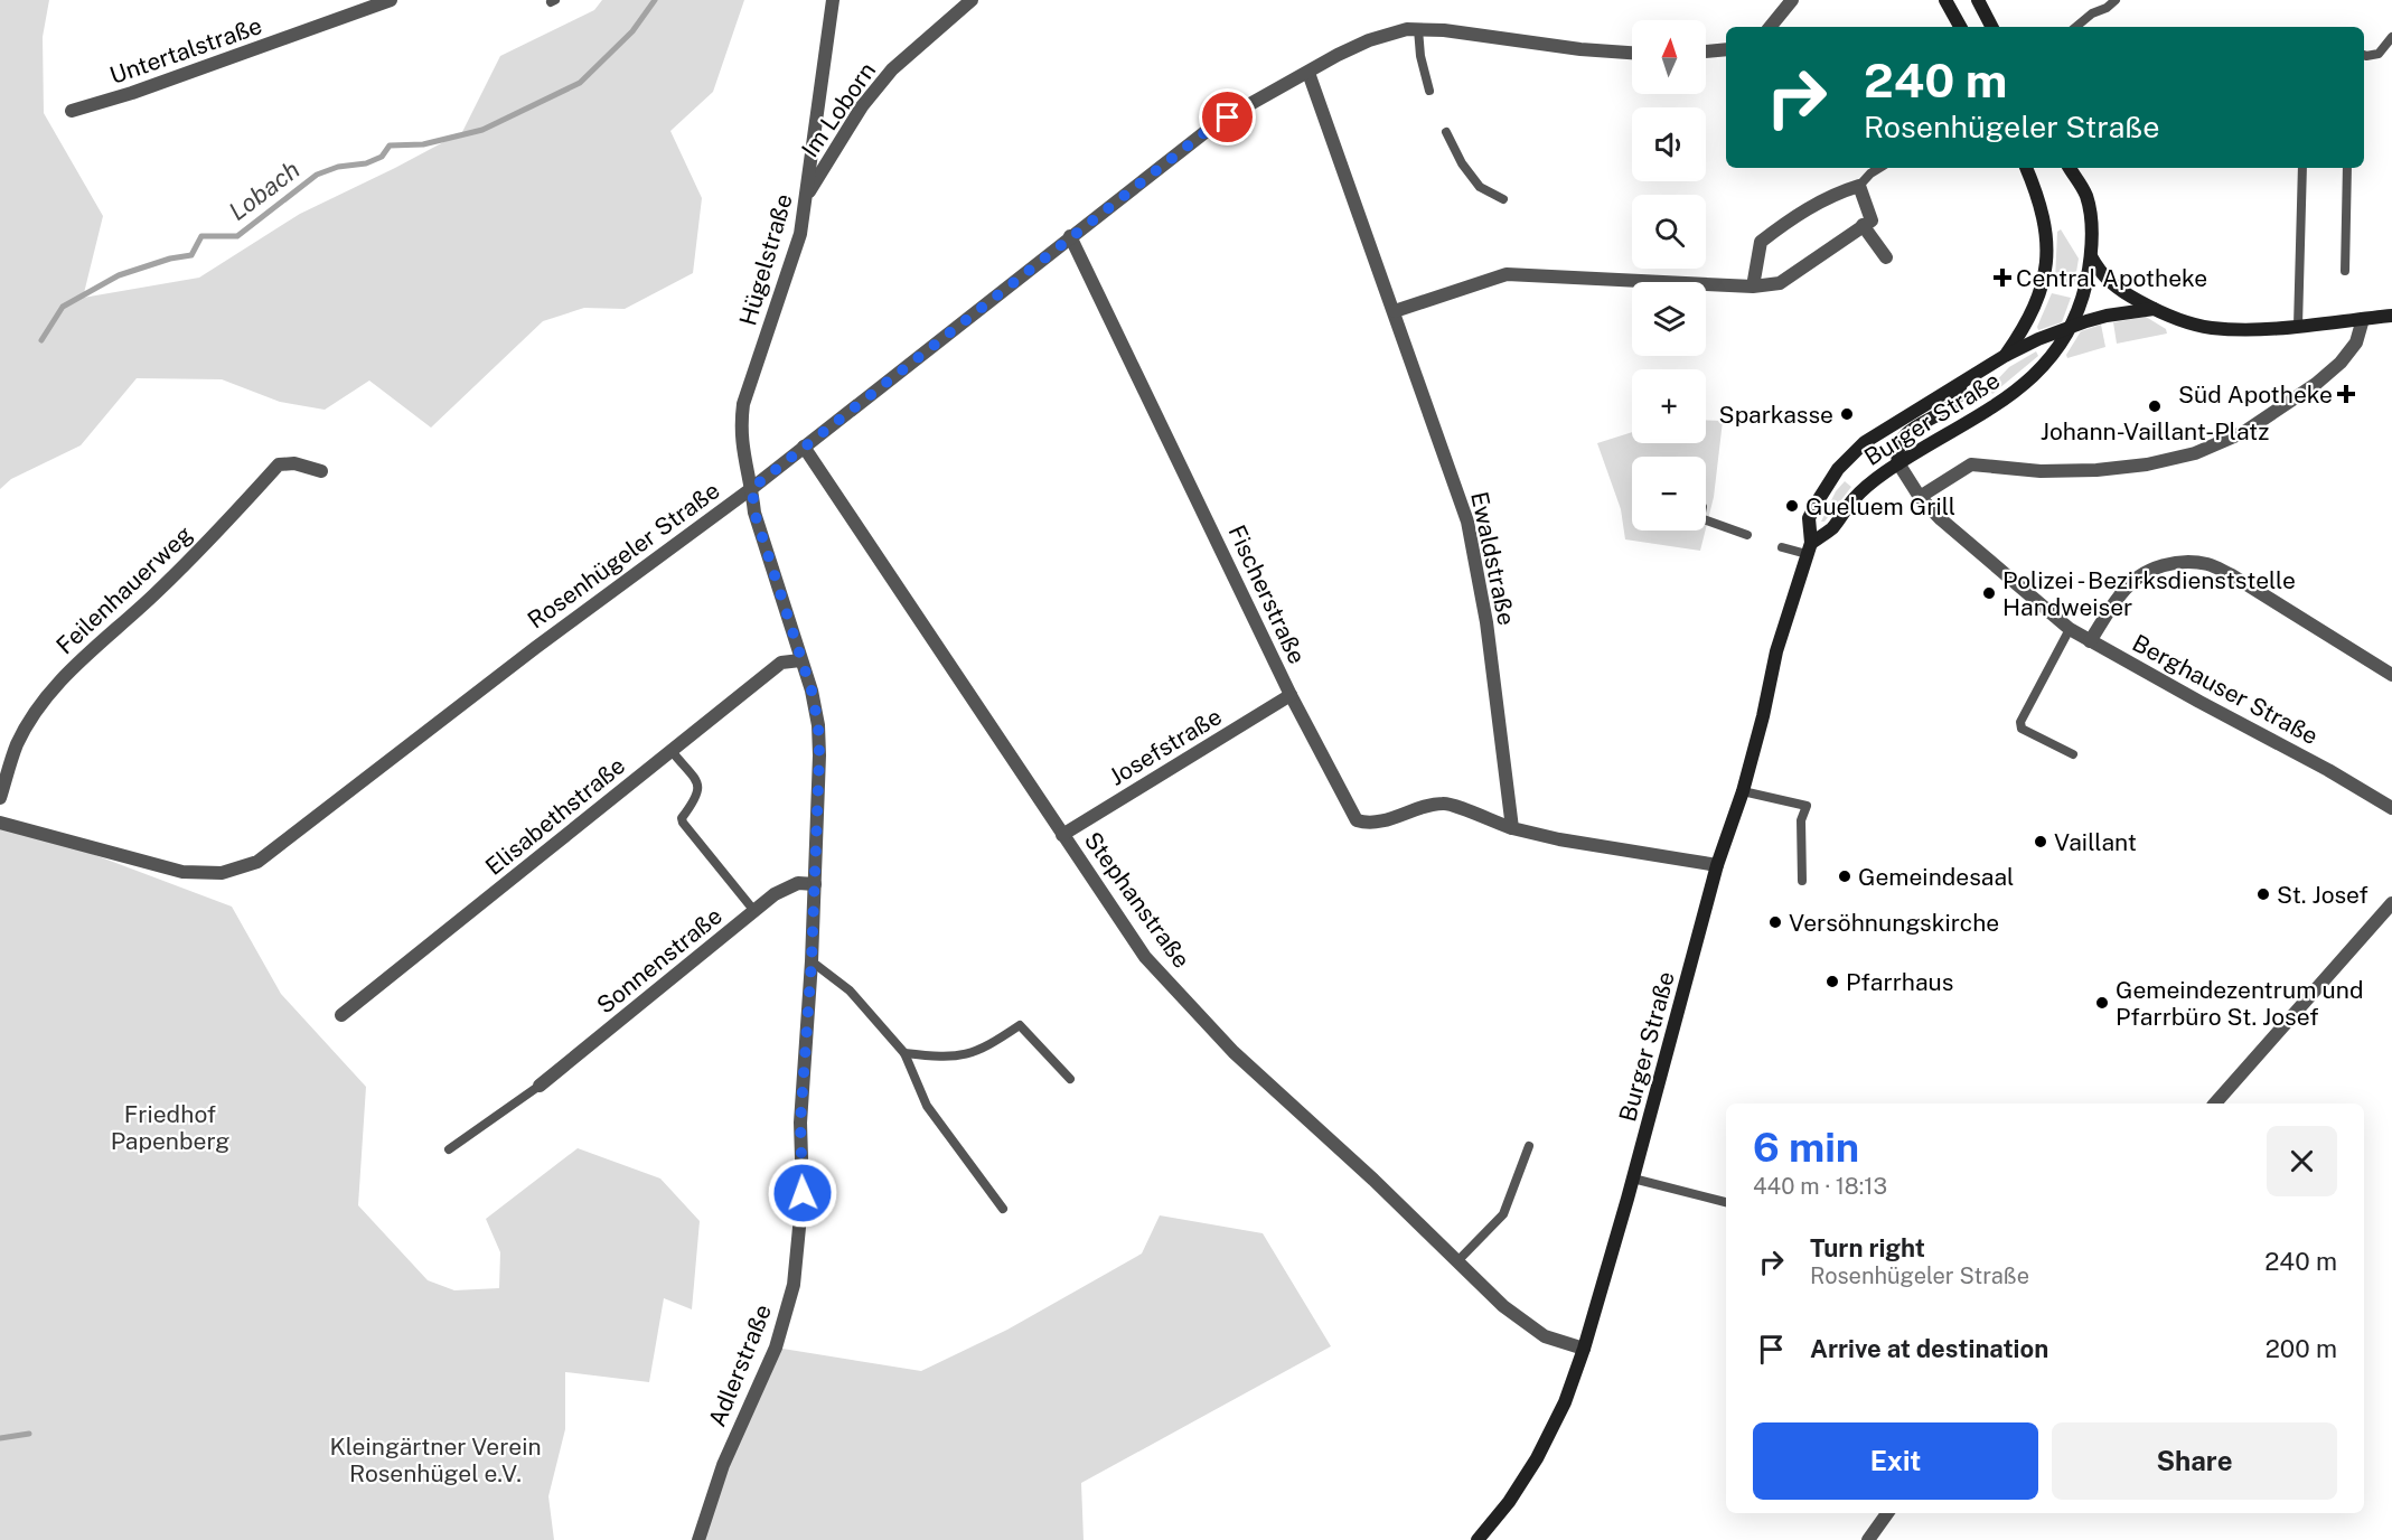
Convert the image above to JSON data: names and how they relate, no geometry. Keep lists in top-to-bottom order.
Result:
{
  "streets": {
    "main road": ["Burger Straße"],
    "street": [
      "Untertalstraße",
      "Im Loborn",
      "Hügelstraße",
      "Rosenhügeler Straße",
      "Ewaldstraße",
      "Feilenhauerweg",
      "Fischerstraße",
      "Berghauser Straße",
      "Josefstraße",
      "Elisabethstraße",
      "Stephanstraße",
      "Sonnenstraße",
      "Adlerstraße"
    ]
  },
  "crossings": [
    ["Im Loborn", "Hügelstraße"],
    ["Hügelstraße", "Rosenhügeler Straße"],
    ["Hügelstraße", "Adlerstraße"],
    ["Burger Straße", "Berghauser Straße"],
    ["Burger Straße", "Stephanstraße"],
    ["Rosenhügeler Straße", "Ewaldstraße"],
    ["Rosenhügeler Straße", "Fischerstraße"],
    ["Rosenhügeler Straße", "Stephanstraße"],
    ["Rosenhügeler Straße", "Adlerstraße"],
    ["Ewaldstraße", "Fischerstraße"],
    ["Fischerstraße", "Josefstraße"],
    ["Josefstraße", "Stephanstraße"],
    ["Elisabethstraße", "Adlerstraße"],
    ["Sonnenstraße", "Adlerstraße"]
  ],
  "water": ["Lobach"],
  "parks": ["Friedhof Papenberg", "Kleingärtner Verein Rosenhügel e.V."],
  "places": {
    "health": ["Central Apotheke", "Süd Apotheke"],
    "other": [
      "Johann-Vaillant-Platz",
      "Sparkasse",
      "Gueluem Grill",
      "Polizei - Bezirksdienststelle Handweiser",
      "Vaillant",
      "Gemeindesaal",
      "St. Josef",
      "Versöhnungskirche",
      "Pfarrhaus",
      "Gemeindezentrum und Pfarrbüro St. Josef"
    ]
  },
  "north": "top",
  "page": {
    "map_buttons": ["+", "−"],
    "turn": ["240 m", "Rosenhügeler Straße"],
    "heading": ["6 min", "440 m · 18:13"],
    "list": [
      {
        "name": "Turn right",
        "note": "Rosenhügeler Straße",
        "value": "240 m"
      },
      {
        "name": "Arrive at destination",
        "value": "200 m"
      }
    ],
    "buttons": ["Exit", "Share"]
  }
}
